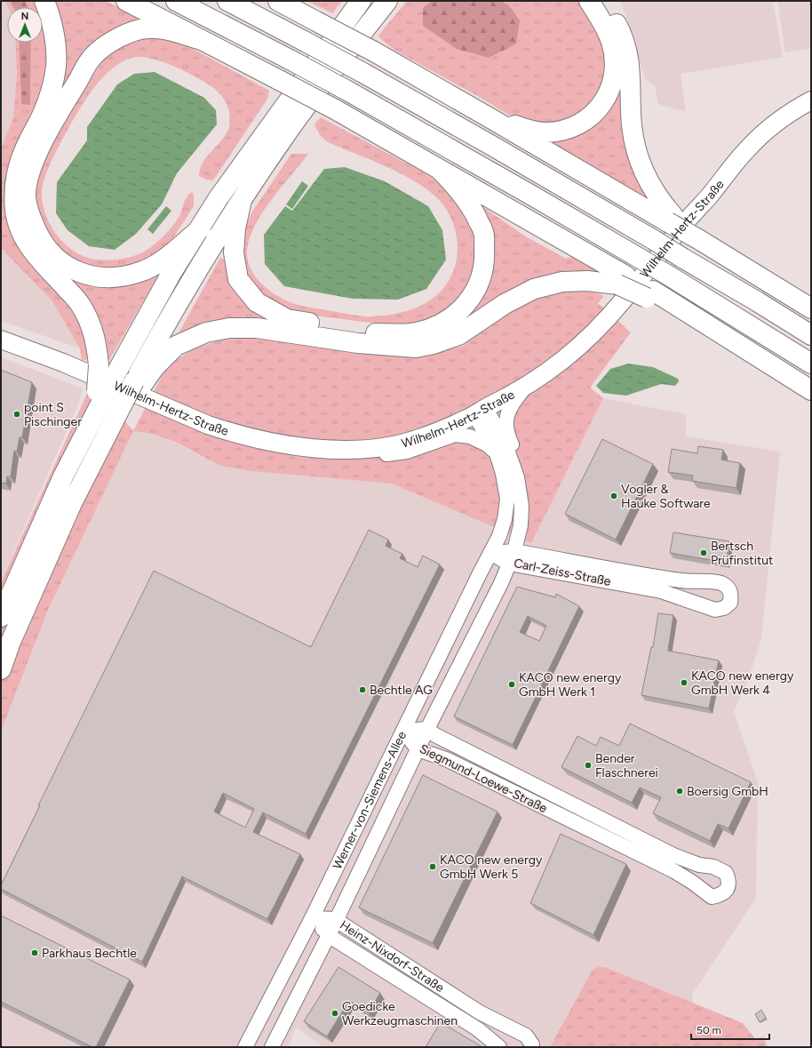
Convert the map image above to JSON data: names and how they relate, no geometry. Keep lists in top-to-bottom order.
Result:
{
  "streets": {
    "main road": ["Wilhelm-Hertz-Straße"],
    "street": [
      "Carl-Zeiss-Straße",
      "Siegmund-Loewe-Straße",
      "Werner-von-Siemens-Allee",
      "Heinz-Nixdorf-Straße"
    ]
  },
  "crossings": [
    ["Wilhelm-Hertz-Straße", "Werner-von-Siemens-Allee"],
    ["Carl-Zeiss-Straße", "Werner-von-Siemens-Allee"],
    ["Siegmund-Loewe-Straße", "Werner-von-Siemens-Allee"],
    ["Werner-von-Siemens-Allee", "Heinz-Nixdorf-Straße"]
  ],
  "places": [
    "point S Pischinger",
    "Vogler & Hauke Software",
    "Bertsch Prüfinstitut",
    "KACO new energy GmbH Werk 4",
    "KACO new energy GmbH Werk 1",
    "Bechtle AG",
    "Bender Flaschnerei",
    "Boersig GmbH",
    "KACO new energy GmbH Werk 5",
    "Parkhaus Bechtle",
    "Goedicke Werkzeugmaschinen"
  ],
  "scale_bar": "50 m",
  "north": "top"
}
